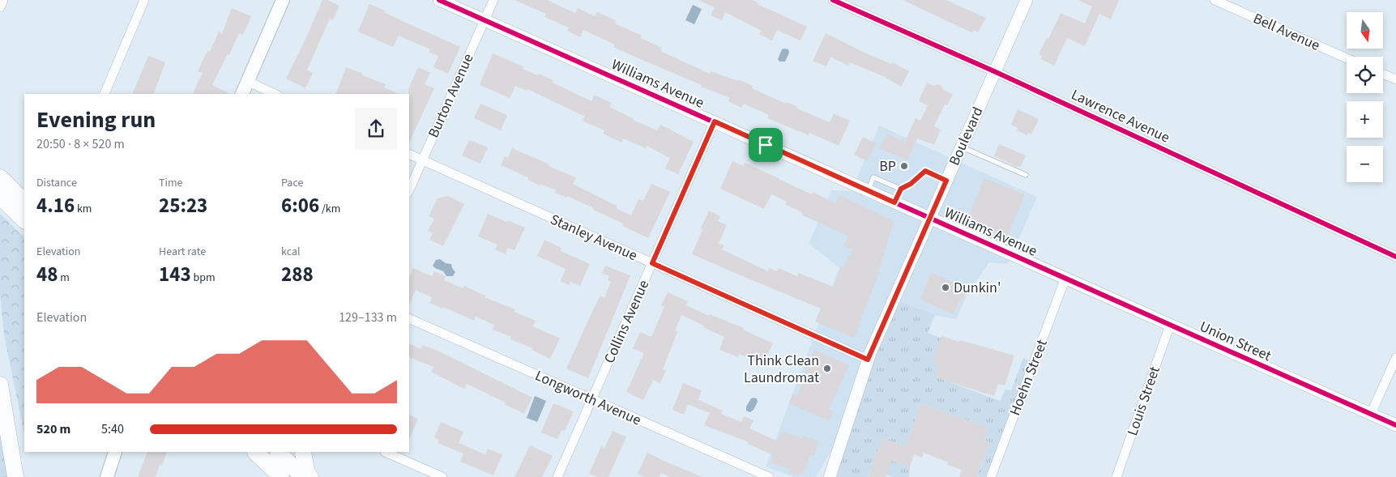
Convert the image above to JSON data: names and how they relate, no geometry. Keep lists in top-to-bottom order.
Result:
{
  "streets": {
    "street": [
      "Bell Avenue",
      "Williams Avenue",
      "Burton Avenue",
      "Lawrence Avenue",
      "Boulevard",
      "Stanley Avenue",
      "Collins Avenue",
      "Union Street",
      "Hoehn Street",
      "Longworth Avenue",
      "Louis Street"
    ]
  },
  "crossings": [
    ["Williams Avenue", "Burton Avenue"],
    ["Williams Avenue", "Boulevard"],
    ["Williams Avenue", "Collins Avenue"],
    ["Williams Avenue", "Union Street"],
    ["Williams Avenue", "Hoehn Street"],
    ["Burton Avenue", "Stanley Avenue"],
    ["Lawrence Avenue", "Boulevard"],
    ["Boulevard", "Stanley Avenue"],
    ["Stanley Avenue", "Collins Avenue"],
    ["Collins Avenue", "Longworth Avenue"],
    ["Union Street", "Hoehn Street"],
    ["Union Street", "Louis Street"]
  ],
  "places": ["BP", "Dunkin'", "Think Clean Laundromat"],
  "north": "bottom",
  "page": {
    "map_buttons": ["+", "−"],
    "heading": ["Evening run", "20:50 · 8 × 520 m"],
    "stats": [
      ["Distance", "4.16 km"],
      ["Time", "25:23"],
      ["Pace", "6:06 /km"],
      ["Elevation", "48 m"],
      ["Heart rate", "143 bpm"],
      ["kcal", "288"]
    ],
    "chart": ["Elevation", "129–133 m"],
    "list": [
      {
        "name": "520 m",
        "note": "5:40"
      }
    ]
  }
}
